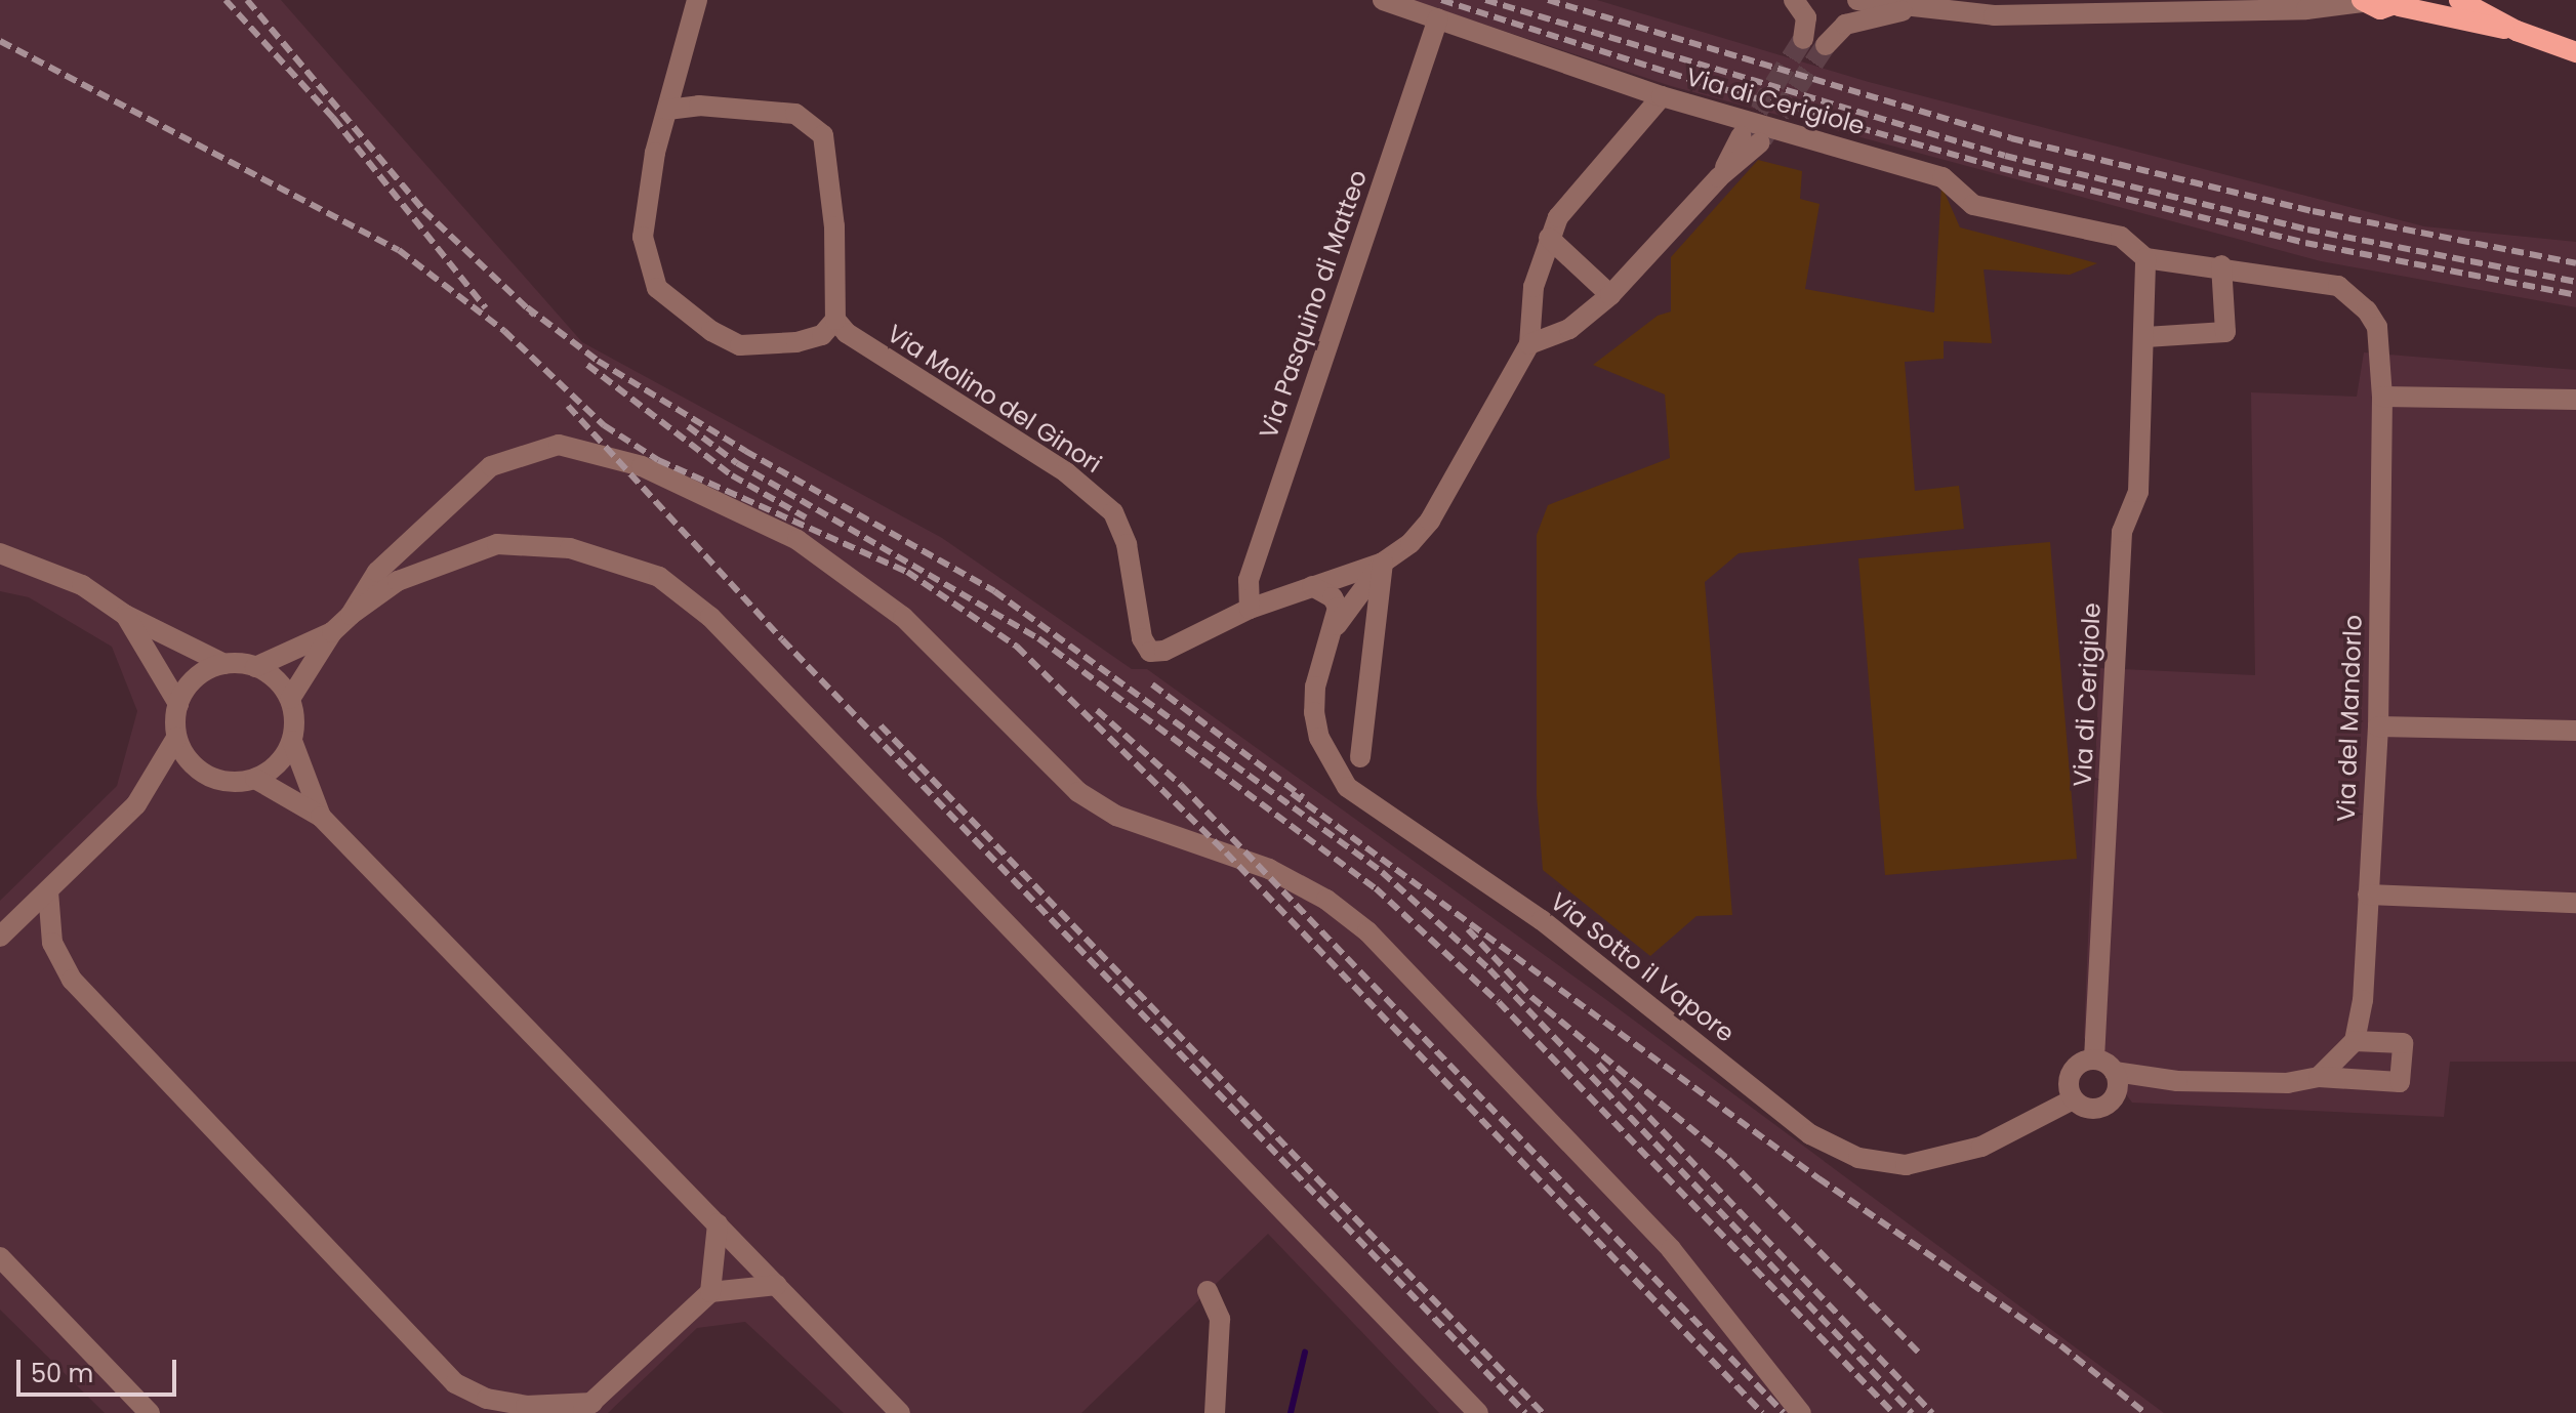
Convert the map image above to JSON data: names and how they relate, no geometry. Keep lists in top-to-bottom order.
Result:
{
  "streets": {
    "street": [
      "Via di Cerigiole",
      "Via Pasquino di Matteo",
      "Via Molino del Ginori",
      "Via del Mandorlo",
      "Via Sotto il Vapore"
    ]
  },
  "crossings": [
    ["Via di Cerigiole", "Via Sotto il Vapore"],
    ["Via Pasquino di Matteo", "Via Molino del Ginori"]
  ],
  "scale_bar": "50 m"
}
